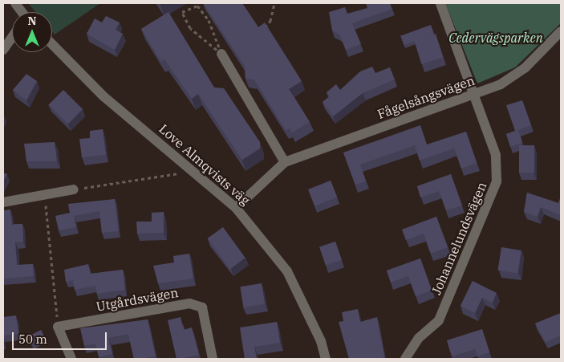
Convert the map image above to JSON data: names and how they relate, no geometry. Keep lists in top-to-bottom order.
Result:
{
  "streets": {
    "street": [
      "Fågelsångsvägen",
      "Love Almqvists väg",
      "Johannelundsvägen",
      "Utgårdsvägen"
    ]
  },
  "crossings": [
    ["Fågelsångsvägen", "Love Almqvists väg"],
    ["Fågelsångsvägen", "Johannelundsvägen"]
  ],
  "parks": ["Cedervägsparken"],
  "scale_bar": "50 m",
  "north": "top"
}
